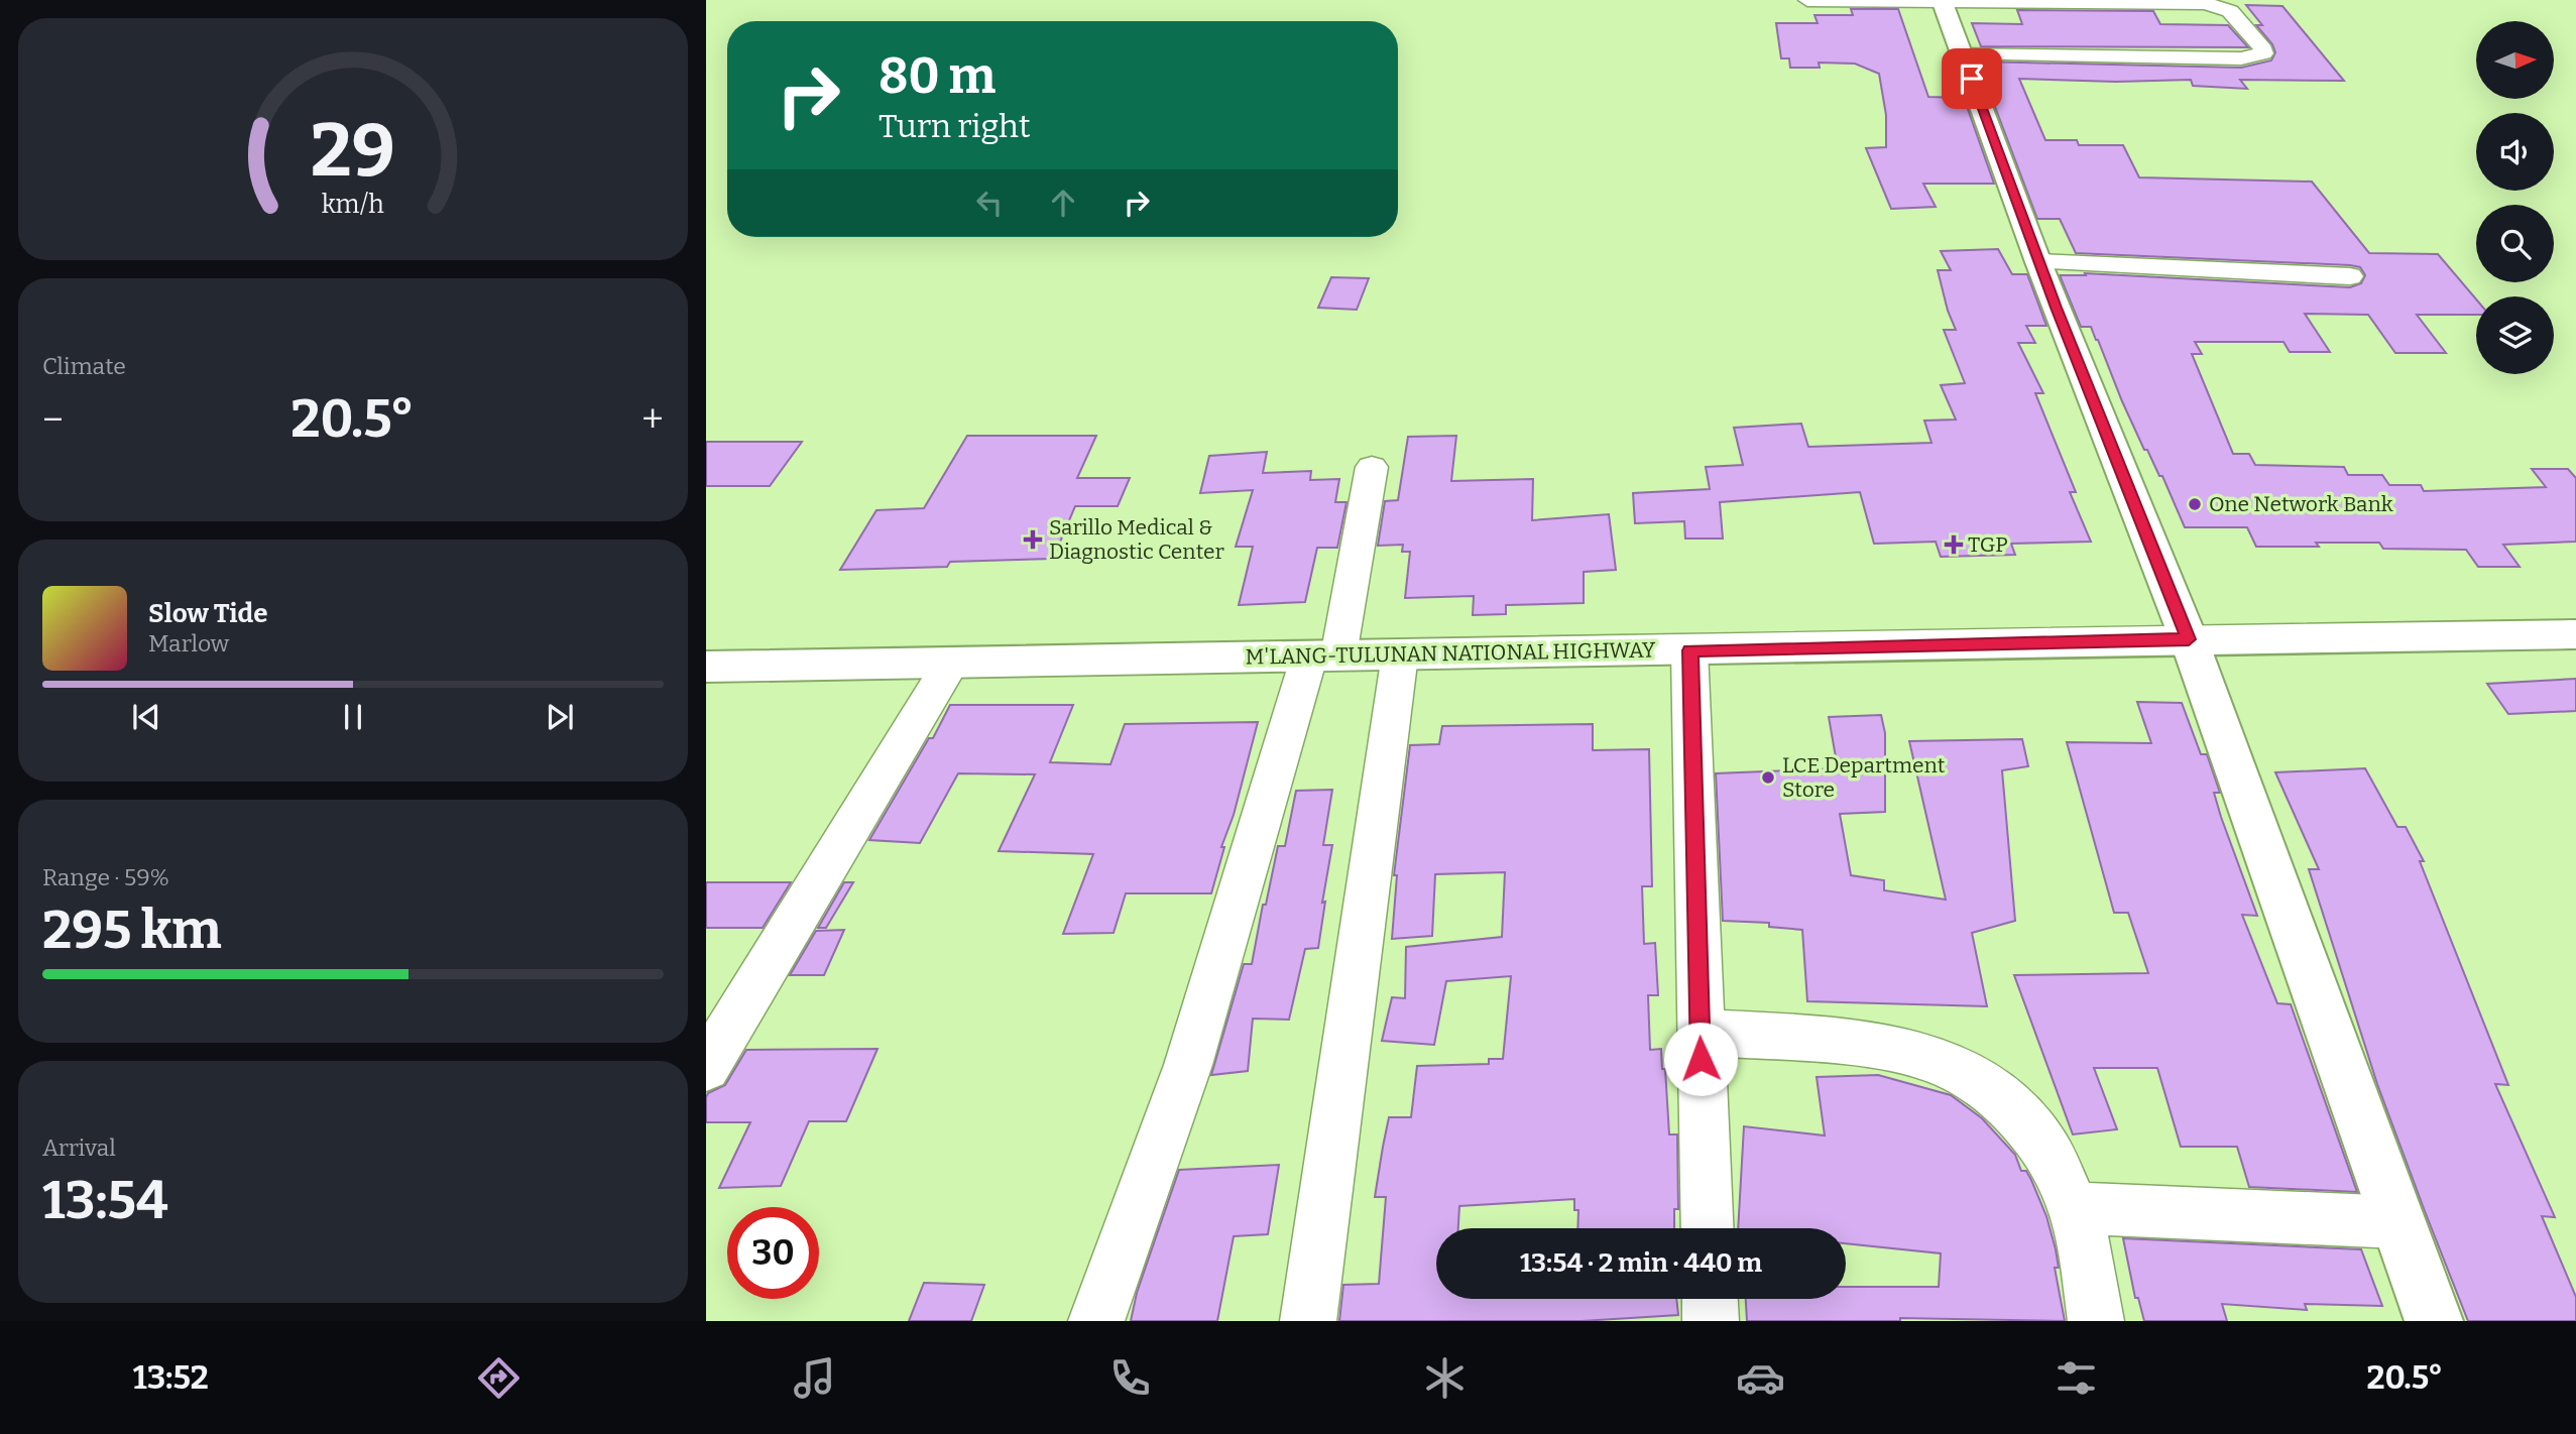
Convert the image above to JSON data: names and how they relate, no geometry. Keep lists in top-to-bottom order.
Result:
{
  "streets": {
    "main road": ["M'LANG-TULUNAN NATIONAL HIGHWAY"]
  },
  "places": {
    "other": ["One Network Bank", "LCE Department Store"],
    "health": ["Sarillo Medical & Diagnostic Center", "TGP"]
  },
  "north": "right",
  "page": {
    "turn": ["80 m", "Turn right"],
    "tile": [
      "Climate",
      ["Range · 59%", "295 km"],
      ["Arrival", "13:54"]
    ],
    "heat": ["−", "20.5°", "+"],
    "song": ["Slow Tide", "Marlow"],
    "limit": "30",
    "trip": "13:54 · 2 min · 440 m",
    "tabs": ["13:52", "20.5°"],
    "gauge": ["29", "km/h"]
  }
}
